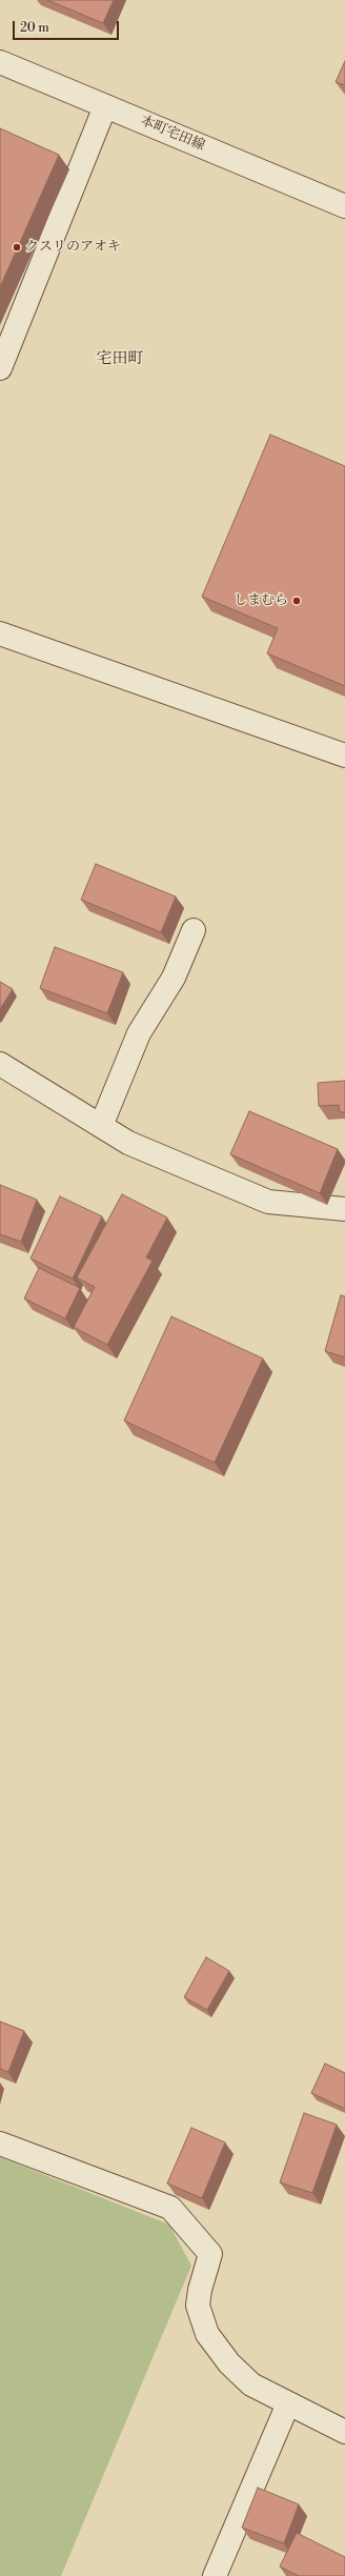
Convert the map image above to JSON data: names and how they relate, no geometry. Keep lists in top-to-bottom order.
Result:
{
  "streets": {
    "street": ["本町宅田線"]
  },
  "districts": ["宅田町"],
  "places": ["クスリのアオキ", "しまむら"],
  "scale_bar": "20 m"
}
